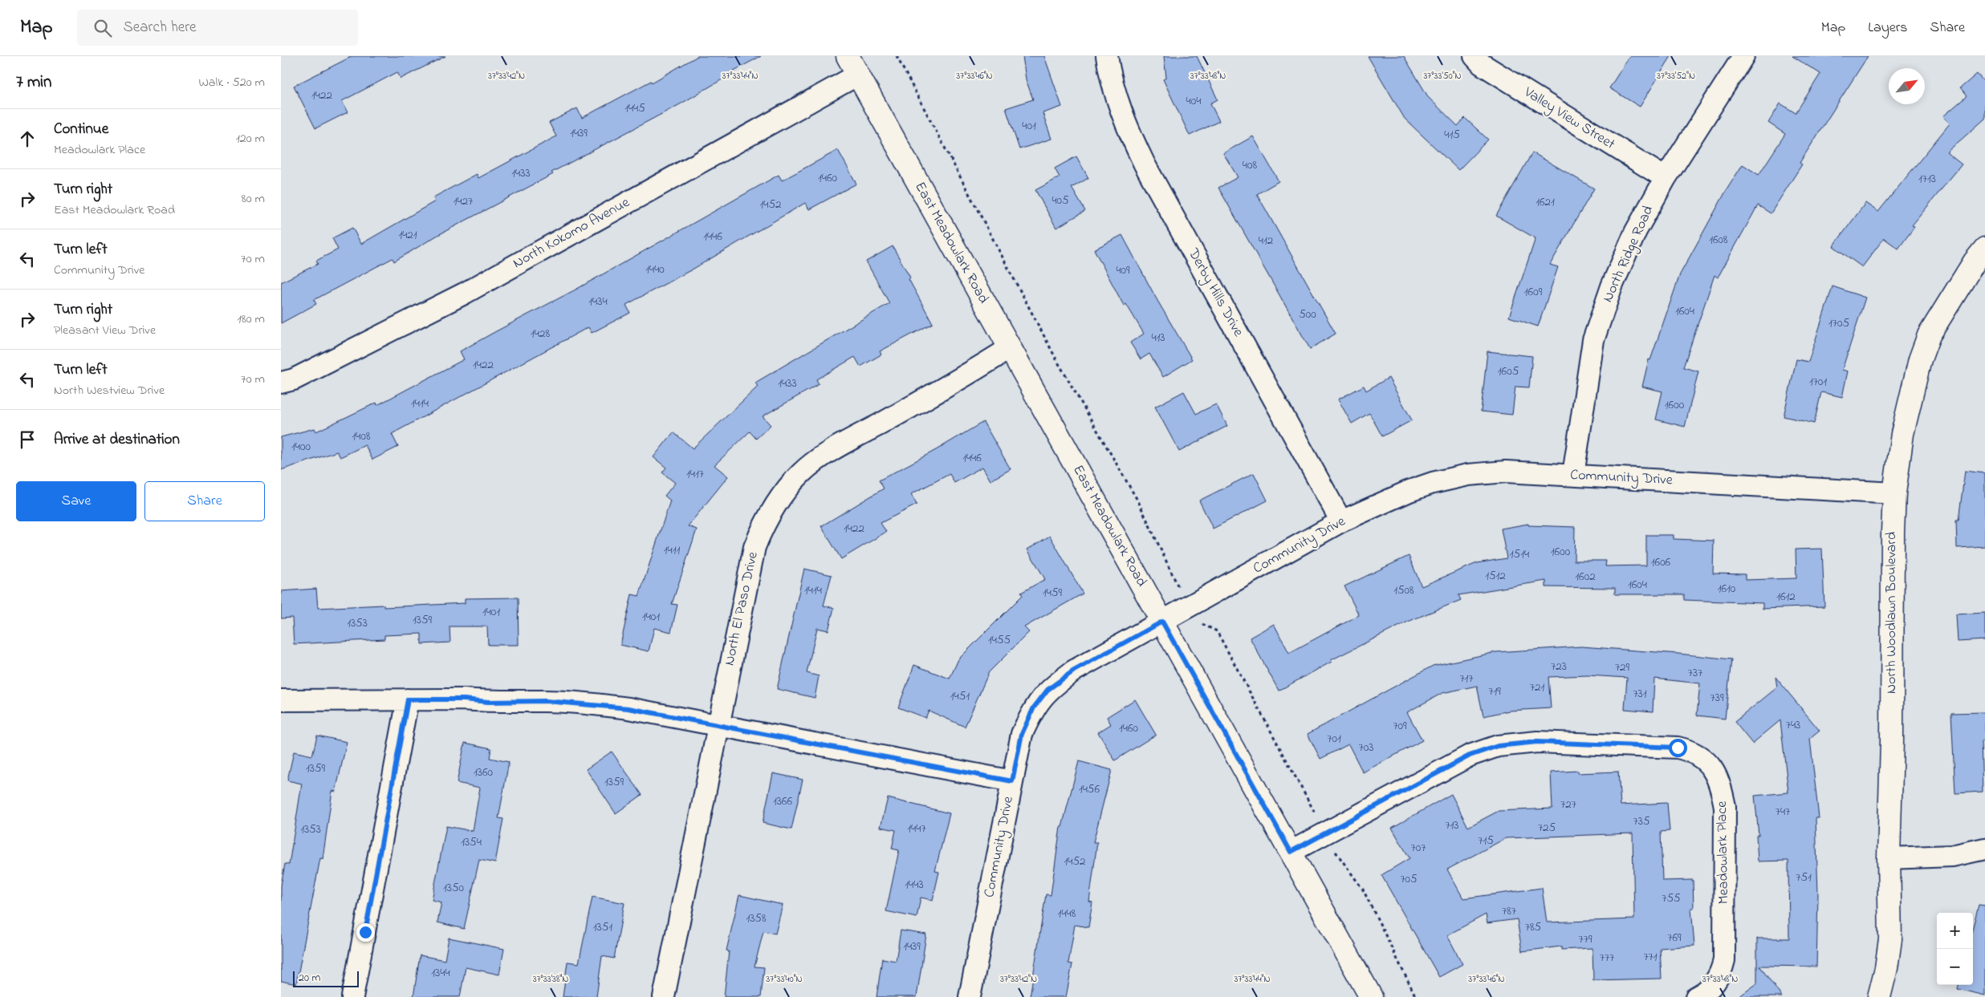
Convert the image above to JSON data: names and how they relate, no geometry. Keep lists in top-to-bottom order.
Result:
{
  "streets": {
    "main road": ["East Meadowlark Road", "North Woodlawn Boulevard"],
    "street": [
      "Valley View Street",
      "North Kokomo Avenue",
      "North Ridge Road",
      "Derby Hills Drive",
      "Community Drive",
      "North El Paso Drive",
      "Meadowlark Place"
    ]
  },
  "crossings": [
    ["Valley View Street", "North Ridge Road"],
    ["North Kokomo Avenue", "East Meadowlark Road"],
    ["East Meadowlark Road", "Community Drive"],
    ["East Meadowlark Road", "North El Paso Drive"],
    ["East Meadowlark Road", "Meadowlark Place"],
    ["North Ridge Road", "Community Drive"],
    ["Derby Hills Drive", "Community Drive"],
    ["Community Drive", "North Woodlawn Boulevard"]
  ],
  "house_numbers": [
    "1422",
    "404",
    "1445",
    "401",
    "1439",
    "415",
    "408",
    "1433",
    "1460",
    "1713",
    "405",
    "1427",
    "1621",
    "1452",
    "1421",
    "1446",
    "1608",
    "412",
    "1440",
    "409",
    "1609",
    "1434",
    "1604",
    "500",
    "1705",
    "1428",
    "413",
    "1422",
    "1605",
    "1701",
    "1433",
    "1414",
    "1600",
    "1408",
    "1400",
    "1446",
    "1417",
    "1422",
    "1411",
    "1600",
    "1514",
    "1606",
    "1512",
    "1602",
    "1604",
    "1610",
    "1414",
    "1508",
    "1459",
    "1612",
    "1401",
    "1401",
    "1359",
    "1353",
    "1455",
    "723",
    "729",
    "737",
    "717",
    "721",
    "719",
    "731",
    "1451",
    "739",
    "743",
    "709",
    "1460",
    "701",
    "703",
    "1359",
    "1360",
    "1359",
    "1456",
    "1366",
    "727",
    "747",
    "735",
    "713",
    "725",
    "1447",
    "1353",
    "715",
    "1354",
    "707",
    "1452",
    "751",
    "705",
    "1443",
    "1350",
    "755",
    "787",
    "1448",
    "1358",
    "1351",
    "785",
    "769",
    "779",
    "1439",
    "771",
    "777",
    "1344"
  ],
  "scale_bar": "20 m",
  "north": "top right",
  "page": {
    "header": "Map",
    "search": "Search here",
    "nav": ["Map", "Layers", "Share"],
    "heading": ["7 min", "Walk · 520 m"],
    "list": [
      ["Continue", "Meadowlark Place", "120 m"],
      ["Turn right", "East Meadowlark Road", "80 m"],
      ["Turn left", "Community Drive", "70 m"],
      ["Turn right", "Pleasant View Drive", "180 m"],
      ["Turn left", "North Westview Drive", "70 m"],
      "Arrive at destination"
    ],
    "buttons": ["Save", "Share"],
    "map_buttons": ["+", "−"],
    "scale": "20 m"
  },
  "coordinates": [
    "37°33'42\"N",
    "37°33'44\"N",
    "37°33'46\"N",
    "37°33'48\"N",
    "37°33'50\"N",
    "37°33'52\"N",
    "37°33'38\"N",
    "37°33'40\"N"
  ]
}
